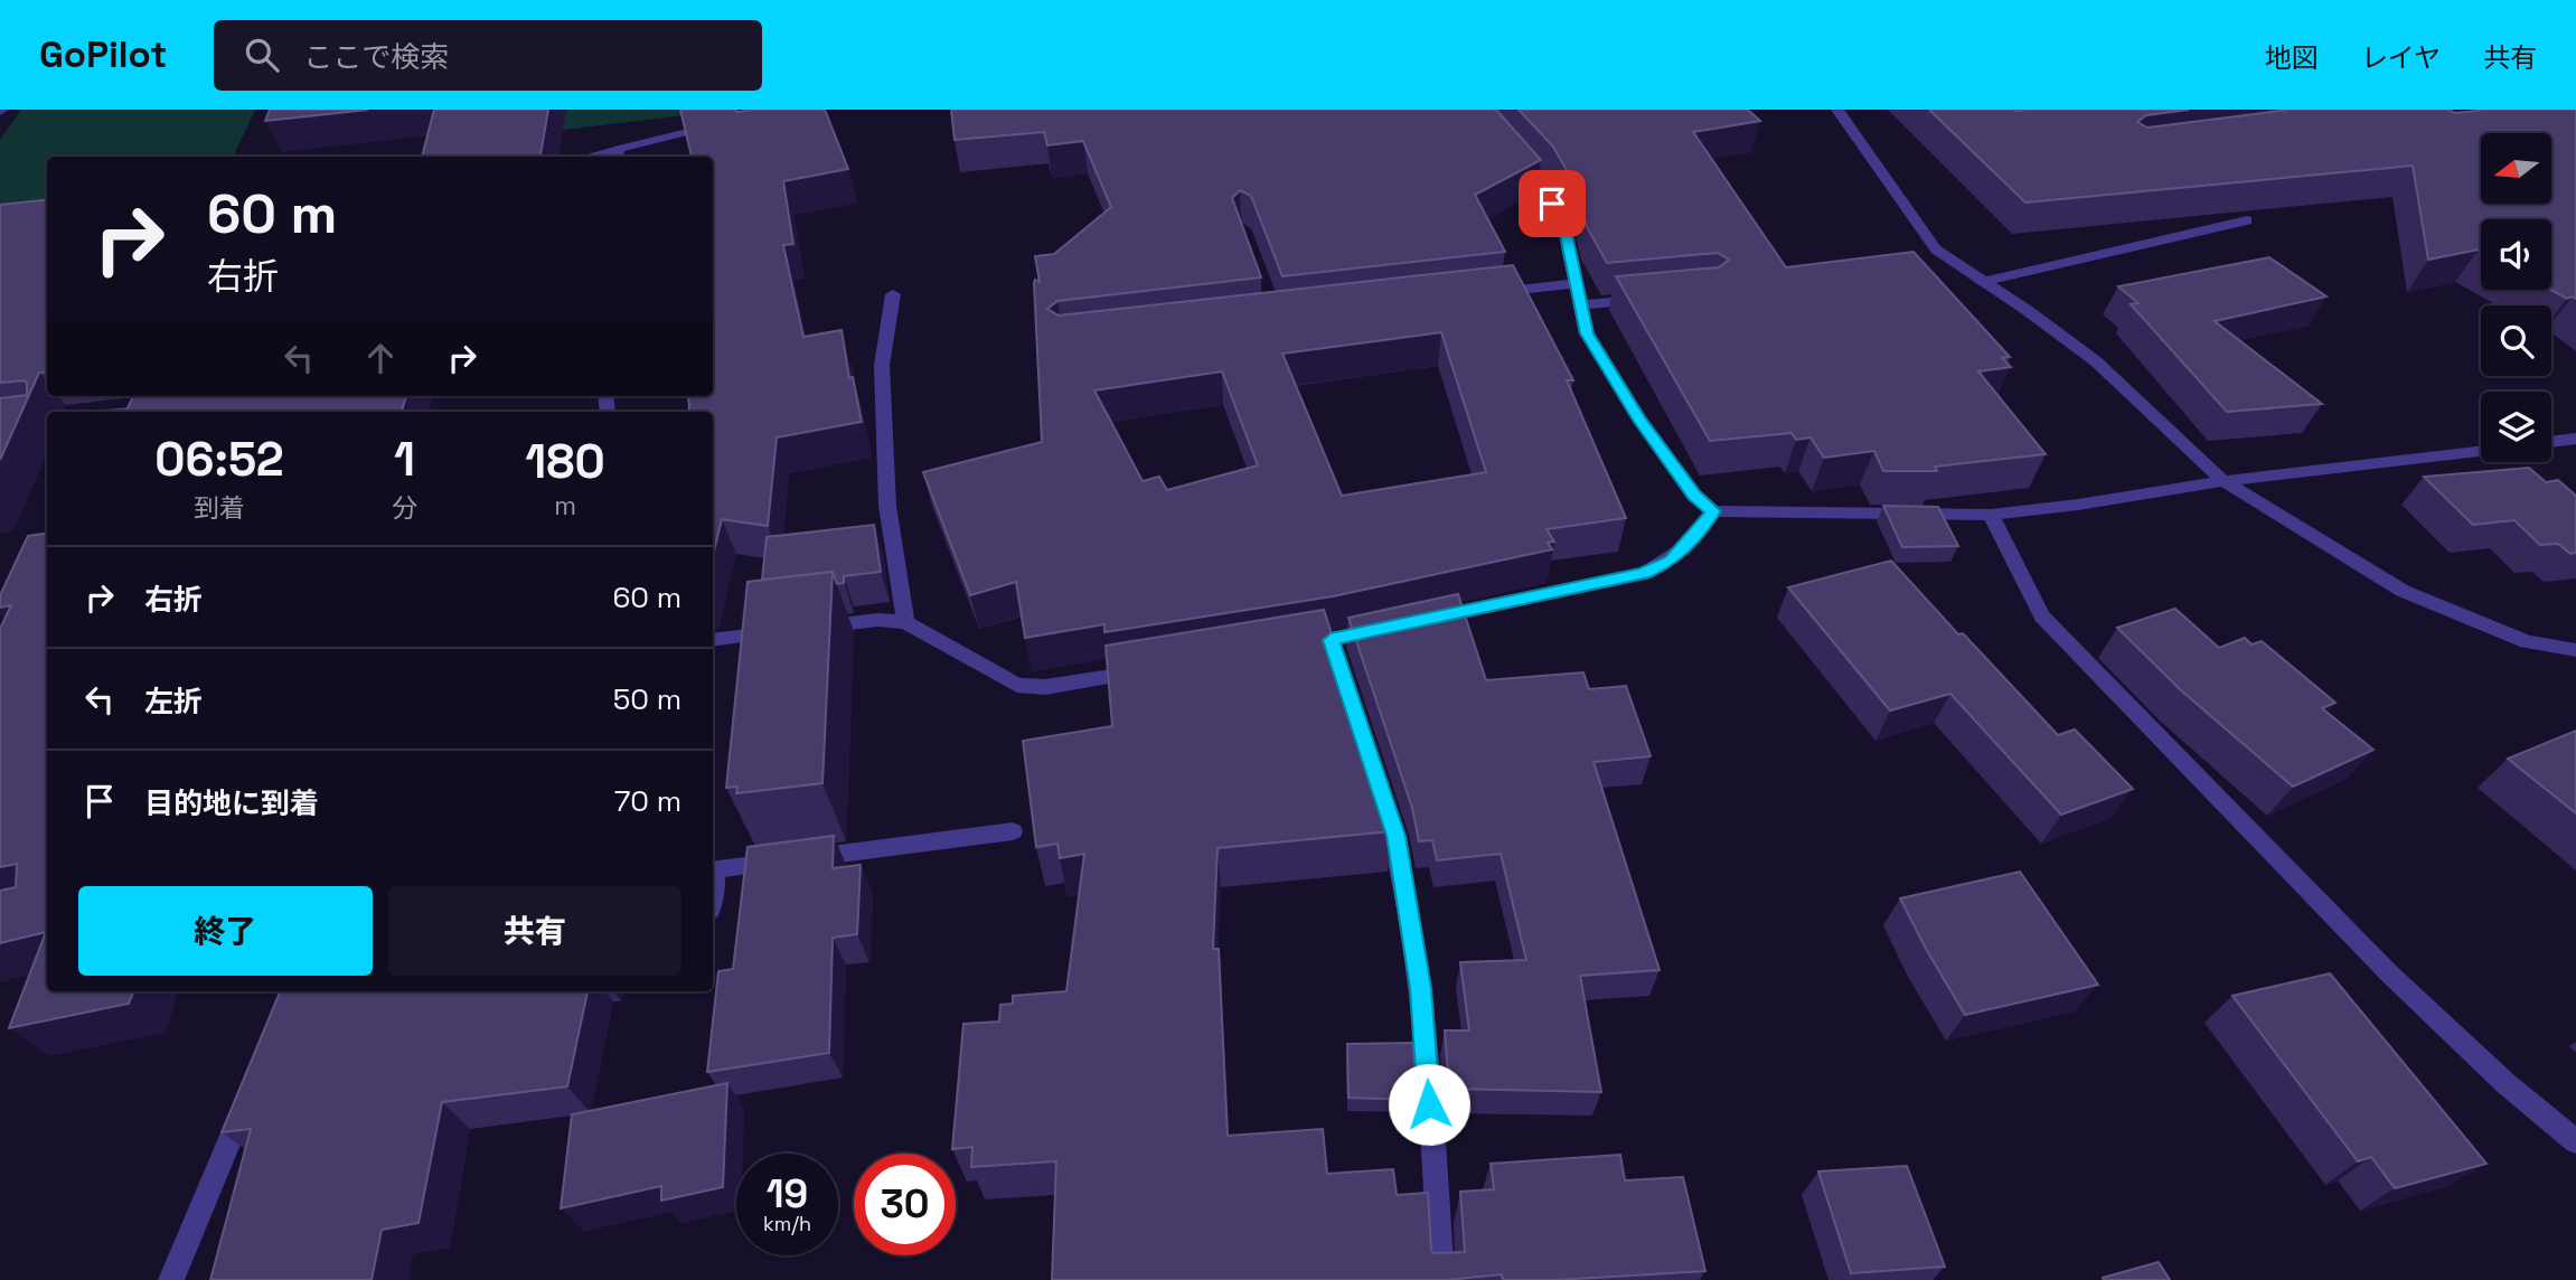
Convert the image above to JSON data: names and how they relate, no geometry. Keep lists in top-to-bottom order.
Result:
{
  "north": "left",
  "page": {
    "header": "GoPilot",
    "search": "ここで検索",
    "nav": ["地図", "レイヤ", "共有"],
    "turn": ["60 m", "右折"],
    "eta": [
      "06:52",
      "到着",
      "1",
      "分",
      "180",
      "m"
    ],
    "list": [
      {
        "name": "右折",
        "value": "60 m"
      },
      {
        "name": "左折",
        "value": "50 m"
      },
      {
        "name": "目的地に到着",
        "value": "70 m"
      }
    ],
    "buttons": ["終了", "共有"],
    "speed": "19 km/h",
    "limit": "30"
  }
}
